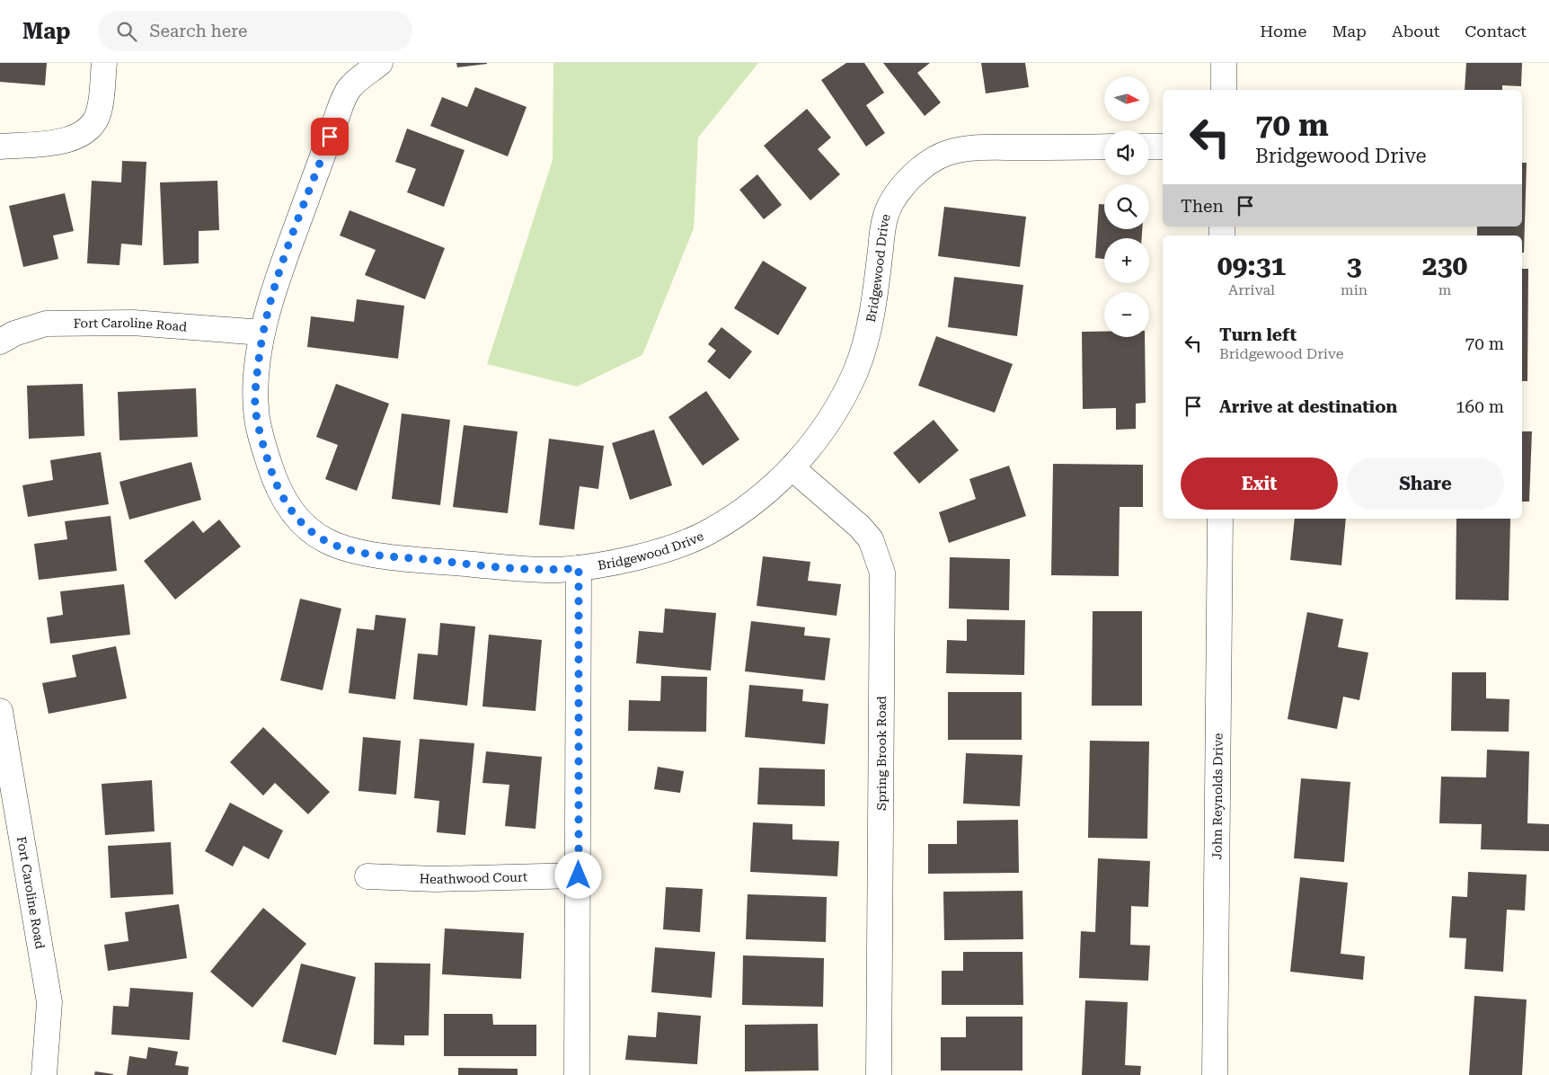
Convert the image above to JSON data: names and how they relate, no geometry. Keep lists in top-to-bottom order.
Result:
{
  "streets": {
    "street": [
      "Bridgewood Drive",
      "Fort Caroline Road",
      "Spring Brook Road",
      "John Reynolds Drive",
      "Heathwood Court"
    ]
  },
  "crossings": [
    ["Bridgewood Drive", "Fort Caroline Road"],
    ["Bridgewood Drive", "Spring Brook Road"]
  ],
  "north": "right",
  "page": {
    "header": "Map",
    "search": "Search here",
    "nav": [
      "Home",
      "Map",
      "About",
      "Contact"
    ],
    "map_buttons": ["+", "−"],
    "turn": ["70 m", "Bridgewood Drive"],
    "then": "Then",
    "eta": [
      "09:31",
      "Arrival",
      "3",
      "min",
      "230",
      "m"
    ],
    "list": [
      {
        "name": "Turn left",
        "note": "Bridgewood Drive",
        "value": "70 m"
      },
      {
        "name": "Arrive at destination",
        "value": "160 m"
      }
    ],
    "buttons": ["Exit", "Share"]
  }
}
